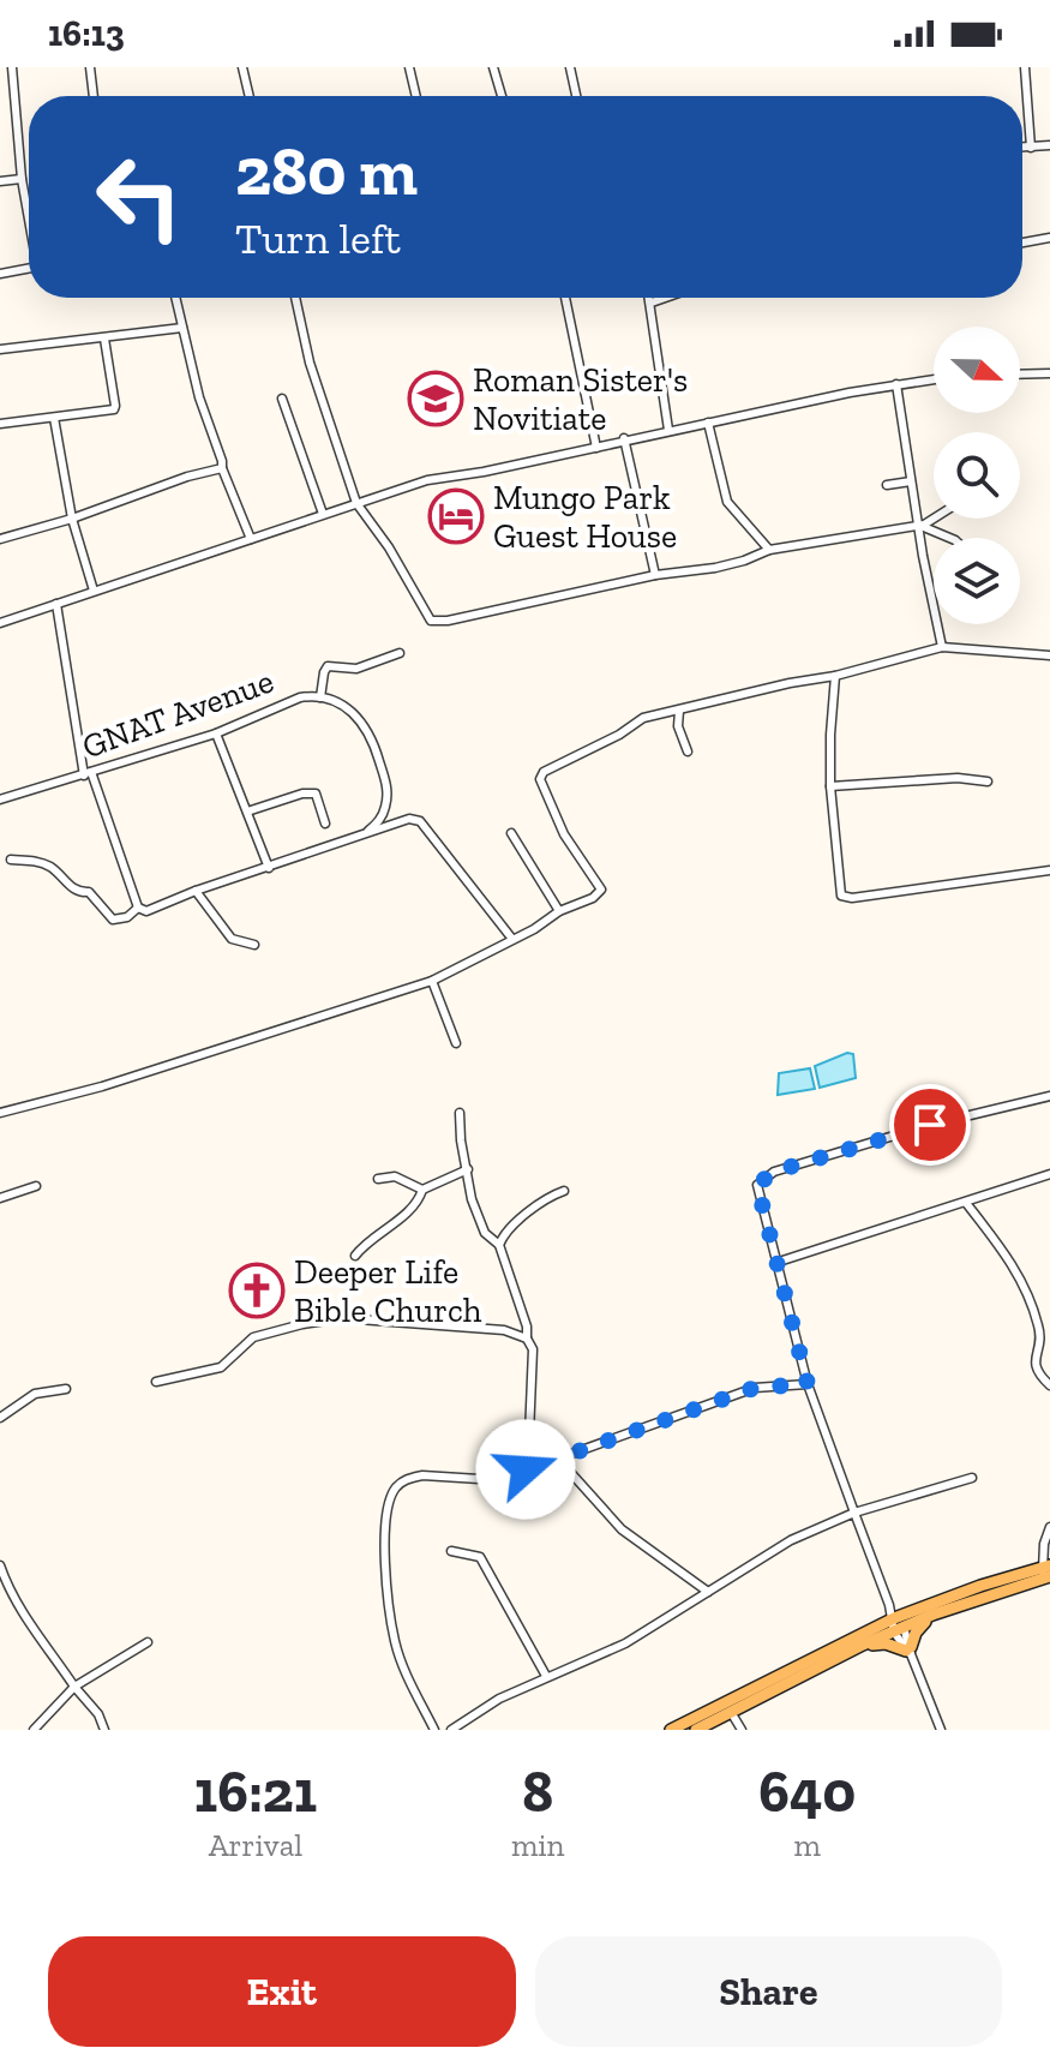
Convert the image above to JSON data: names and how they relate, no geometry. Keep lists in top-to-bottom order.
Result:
{
  "streets": {
    "street": ["GNAT Avenue"]
  },
  "places": {
    "school or university": ["Roman Sister's Novitiate"],
    "hotel": ["Mungo Park Guest House"],
    "church": ["Deeper Life Bible Church"]
  },
  "north": "right",
  "page": {
    "status": "16:13",
    "turn": ["280 m", "Turn left"],
    "eta": [
      "16:21",
      "Arrival",
      "8",
      "min",
      "640",
      "m"
    ],
    "buttons": ["Exit", "Share"]
  }
}
